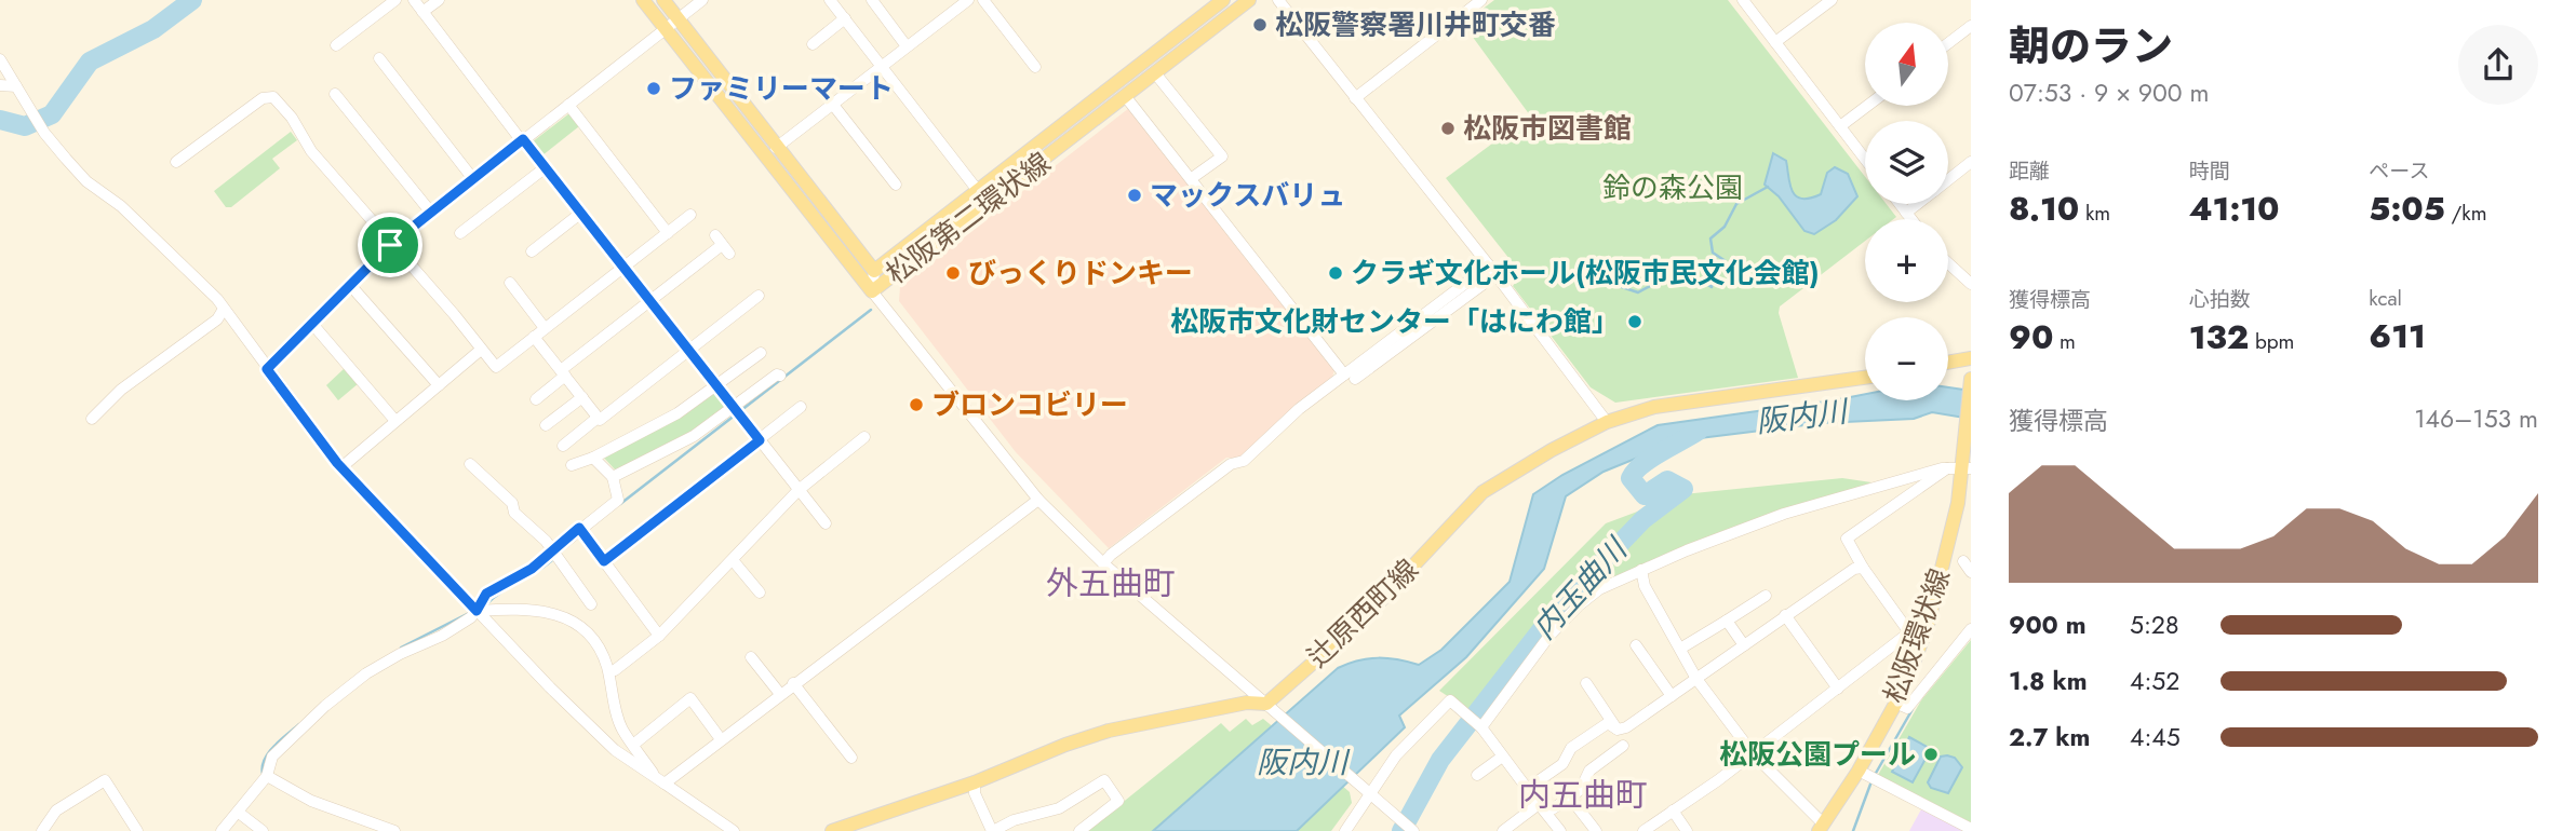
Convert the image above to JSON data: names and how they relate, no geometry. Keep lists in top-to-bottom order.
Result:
{
  "streets": {
    "main road": ["松阪第二環状線", "辻原西町線", "松阪環状線"]
  },
  "districts": ["外五曲町", "内五曲町"],
  "water": ["阪内川", "内玉曲川"],
  "parks": ["鈴の森公園"],
  "places": [
    "松阪警察署川井町交番",
    "ファミリーマート",
    "松阪市図書館",
    "マックスバリュ",
    "びっくりドンキー",
    "クラギ文化ホール(松阪市民文化会館)",
    "松阪市文化財センター「はにわ館」",
    "ブロンコビリー",
    "松阪公園プール"
  ],
  "north": "top",
  "page": {
    "heading": ["朝のラン", "07:53 · 9 × 900 m"],
    "map_buttons": ["+", "−"],
    "stats": [
      ["距離", "8.10 km"],
      ["時間", "41:10"],
      ["ペース", "5:05 /km"],
      ["獲得標高", "90 m"],
      ["心拍数", "132 bpm"],
      ["kcal", "611"]
    ],
    "chart": ["獲得標高", "146–153 m"],
    "list": [
      {
        "name": "900 m",
        "note": "5:28"
      },
      {
        "name": "1.8 km",
        "note": "4:52"
      },
      {
        "name": "2.7 km",
        "note": "4:45"
      }
    ]
  }
}
